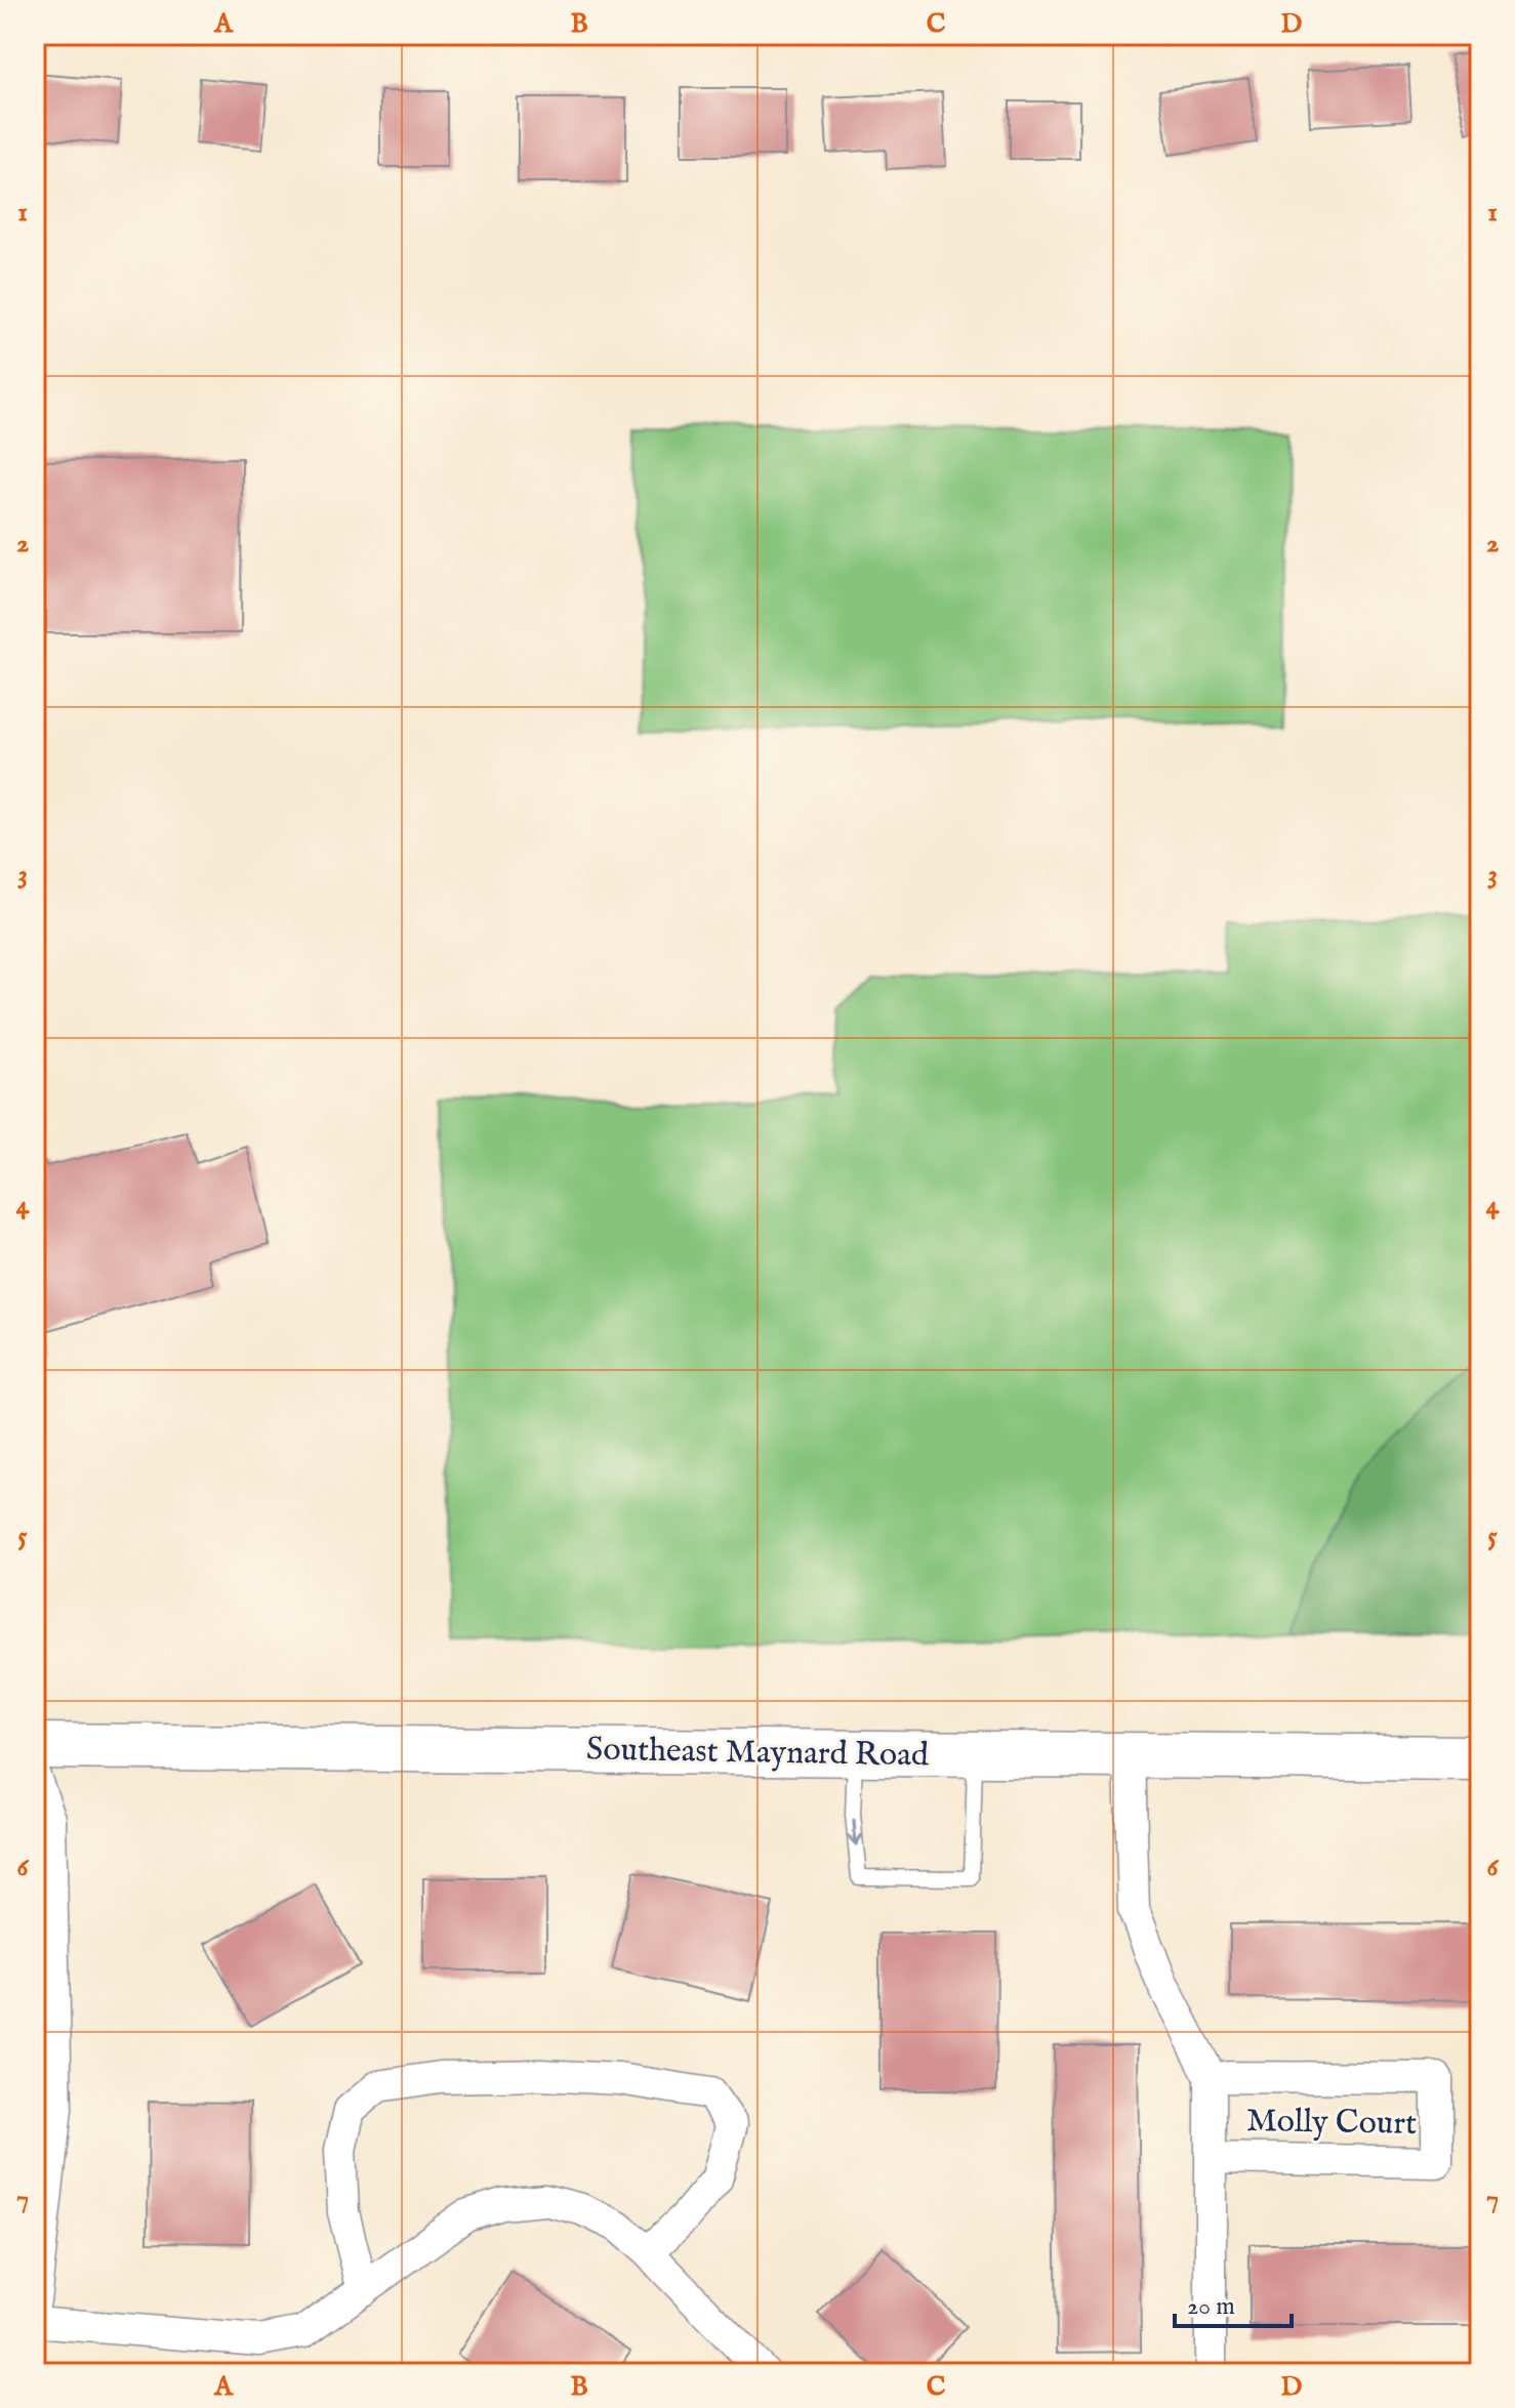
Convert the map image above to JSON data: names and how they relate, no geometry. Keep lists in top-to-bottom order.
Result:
{
  "streets": {
    "main road": ["Southeast Maynard Road"],
    "street": ["Molly Court"]
  },
  "scale_bar": "20 m",
  "grid": {
    "columns": [
      "A",
      "B",
      "C",
      "D"
    ],
    "rows": [
      "1",
      "2",
      "3",
      "4",
      "5",
      "6",
      "7"
    ]
  }
}
